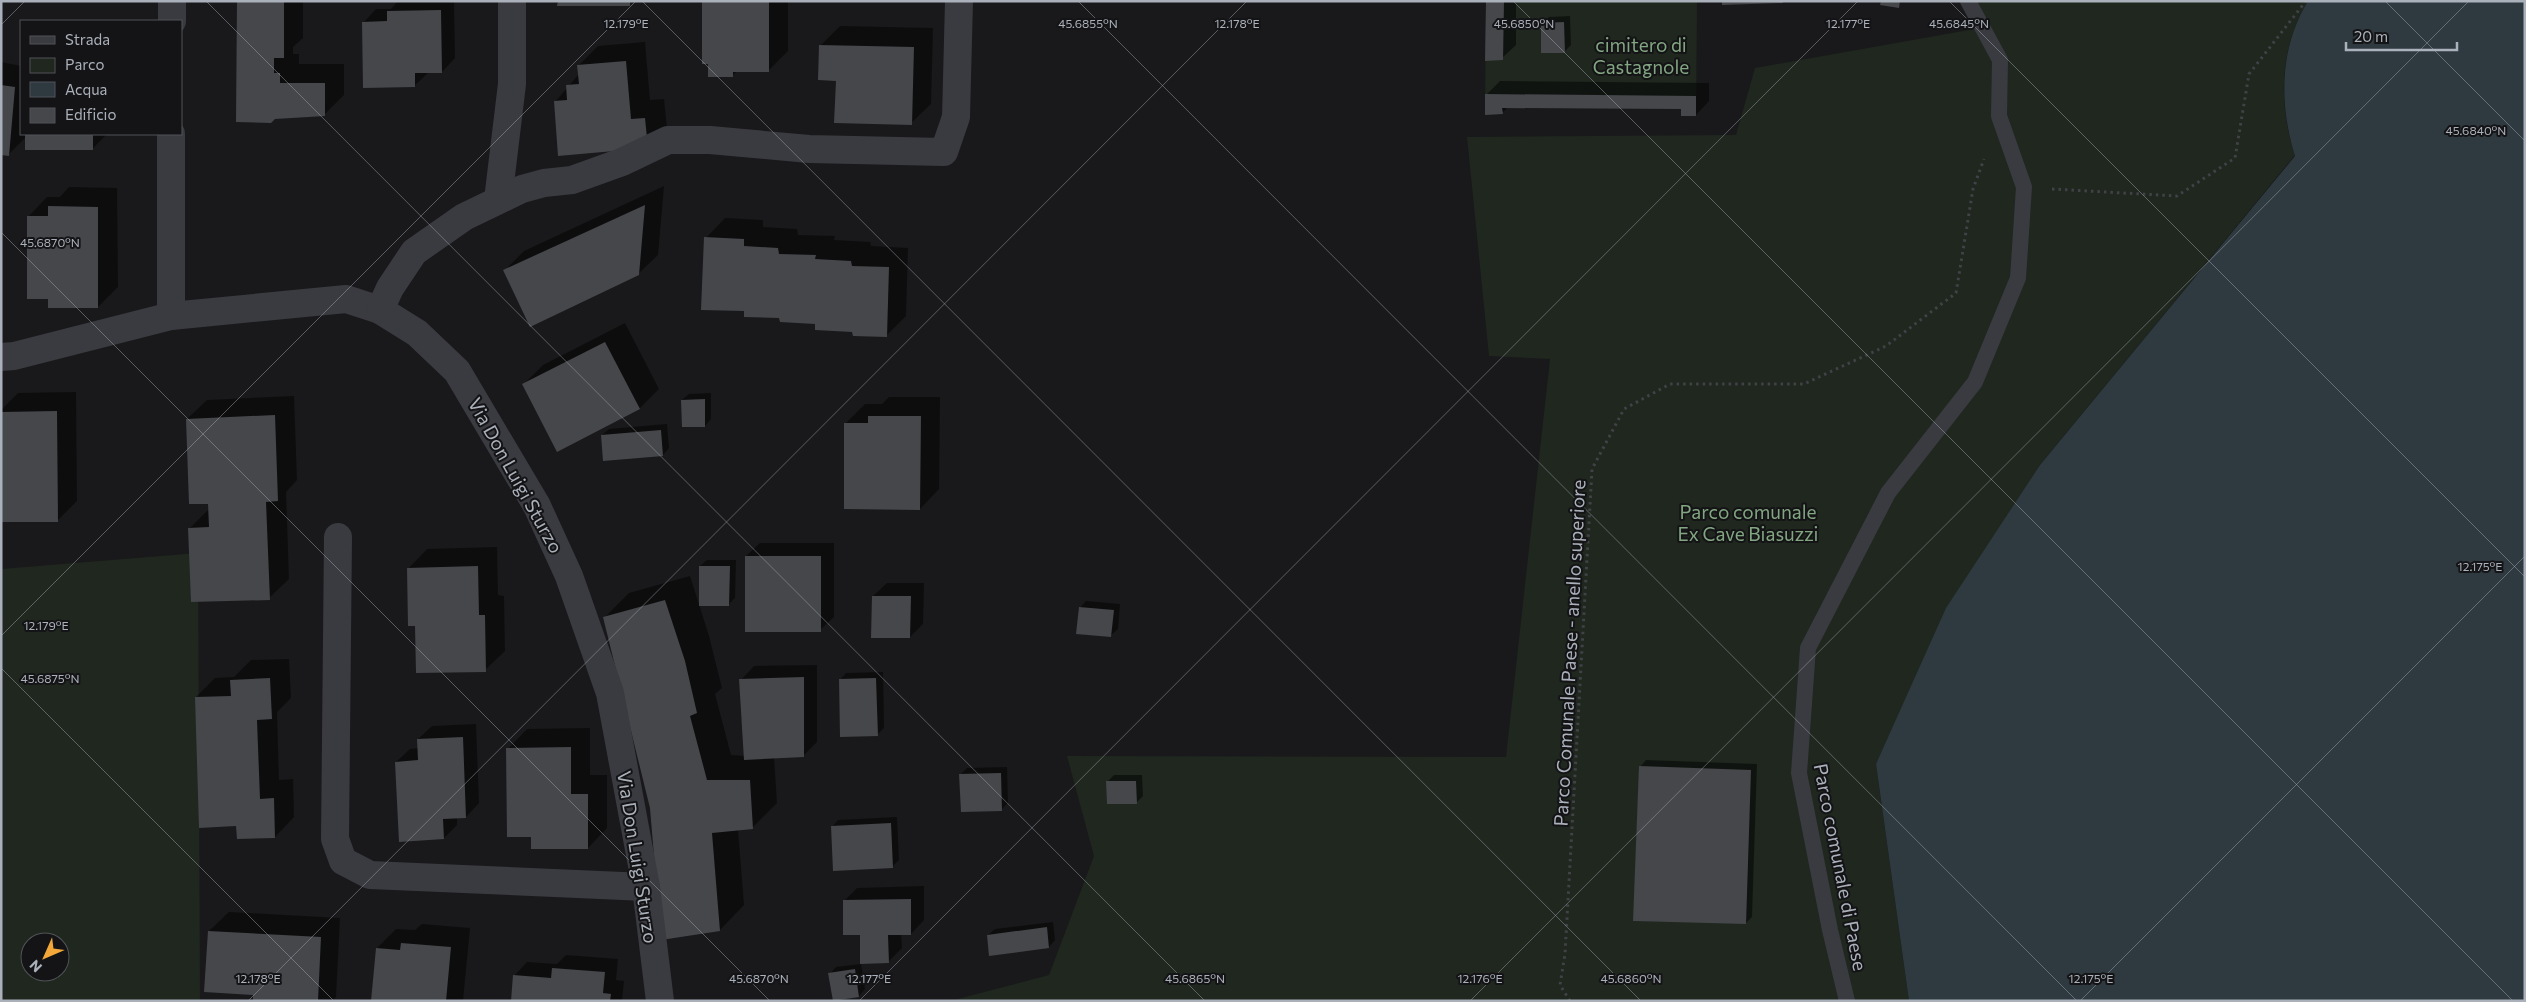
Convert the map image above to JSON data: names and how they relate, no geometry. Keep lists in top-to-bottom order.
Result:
{
  "streets": {
    "street": ["Via Don Luigi Sturzo"],
    "lane": ["Parco comunale di Paese"],
    "path": ["Parco Comunale Paese - anello superiore"]
  },
  "crossings": [
    ["Parco Comunale Paese - anello superiore", "Parco comunale di Paese"]
  ],
  "parks": ["cimitero di Castagnole", "Parco comunale Ex Cave Biasuzzi"],
  "legend": [
    "Strada",
    "Parco",
    "Acqua",
    "Edificio"
  ],
  "scale_bar": "20 m",
  "north": "bottom left",
  "coordinates": [
    "12.179°E",
    "45.6855°N",
    "12.178°E",
    "45.6850°N",
    "12.177°E",
    "45.6845°N",
    "45.6840°N",
    "45.6870°N",
    "12.175°E",
    "45.6875°N",
    "45.6865°N",
    "12.176°E",
    "45.6860°N"
  ]
}
